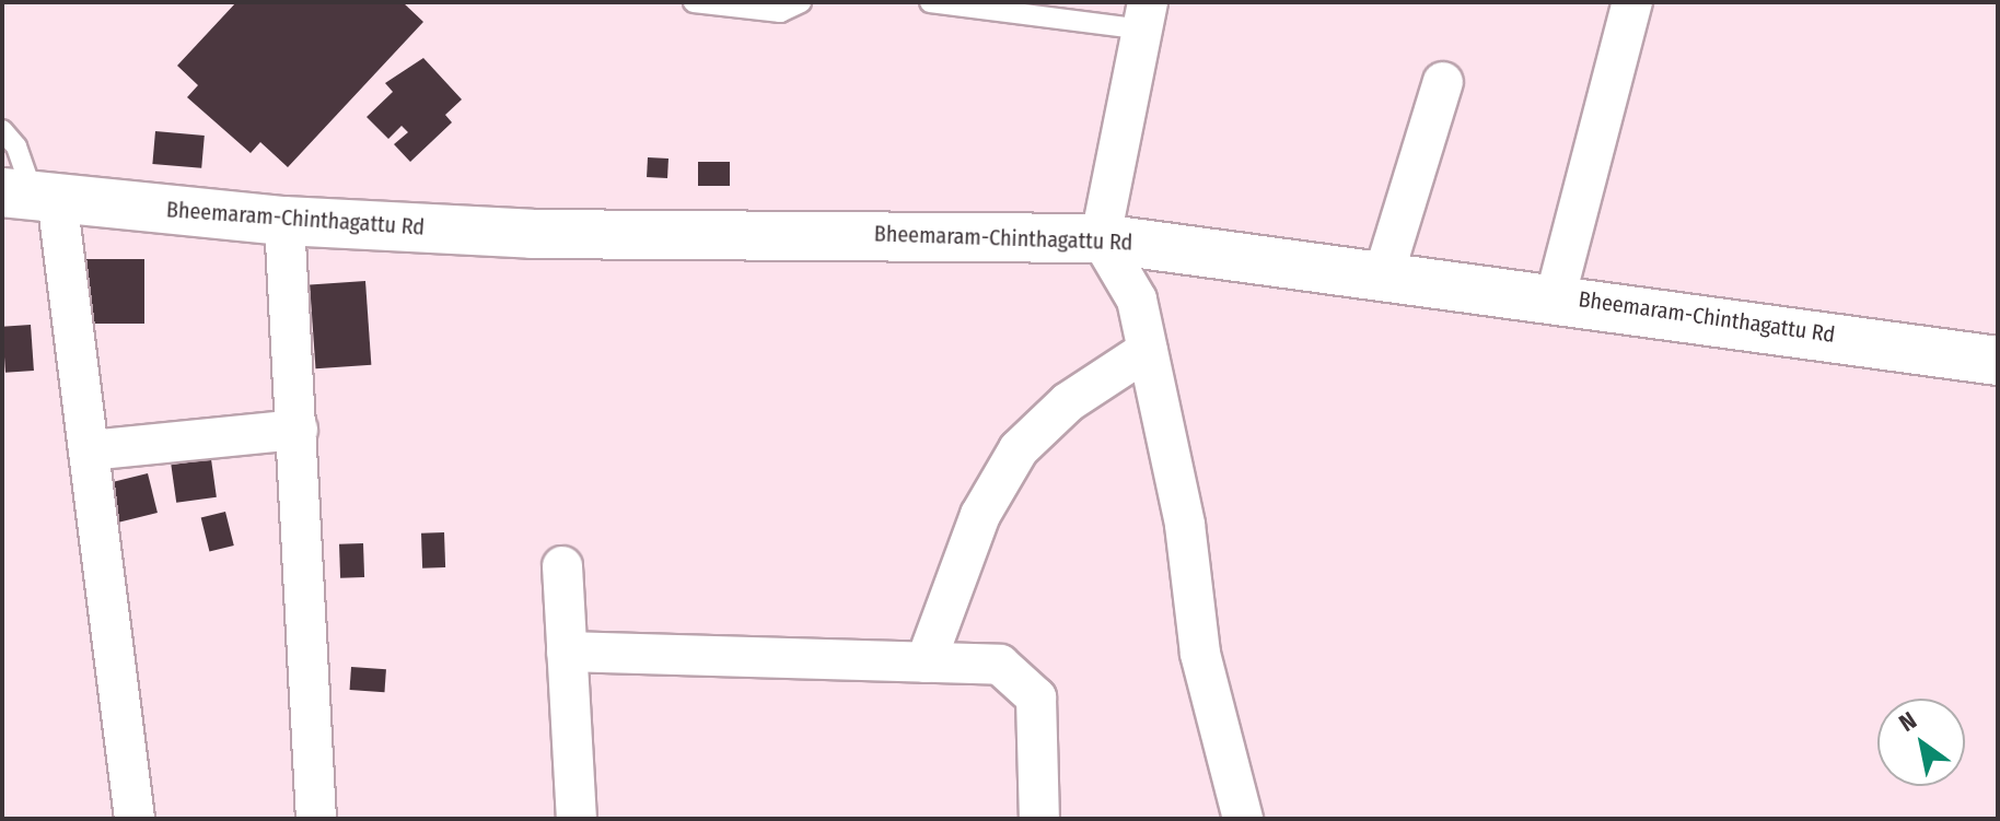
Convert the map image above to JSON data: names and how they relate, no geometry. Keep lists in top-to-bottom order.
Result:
{
  "streets": {
    "street": ["Bheemaram-Chinthagattu Rd"]
  },
  "north": "top left"
}
